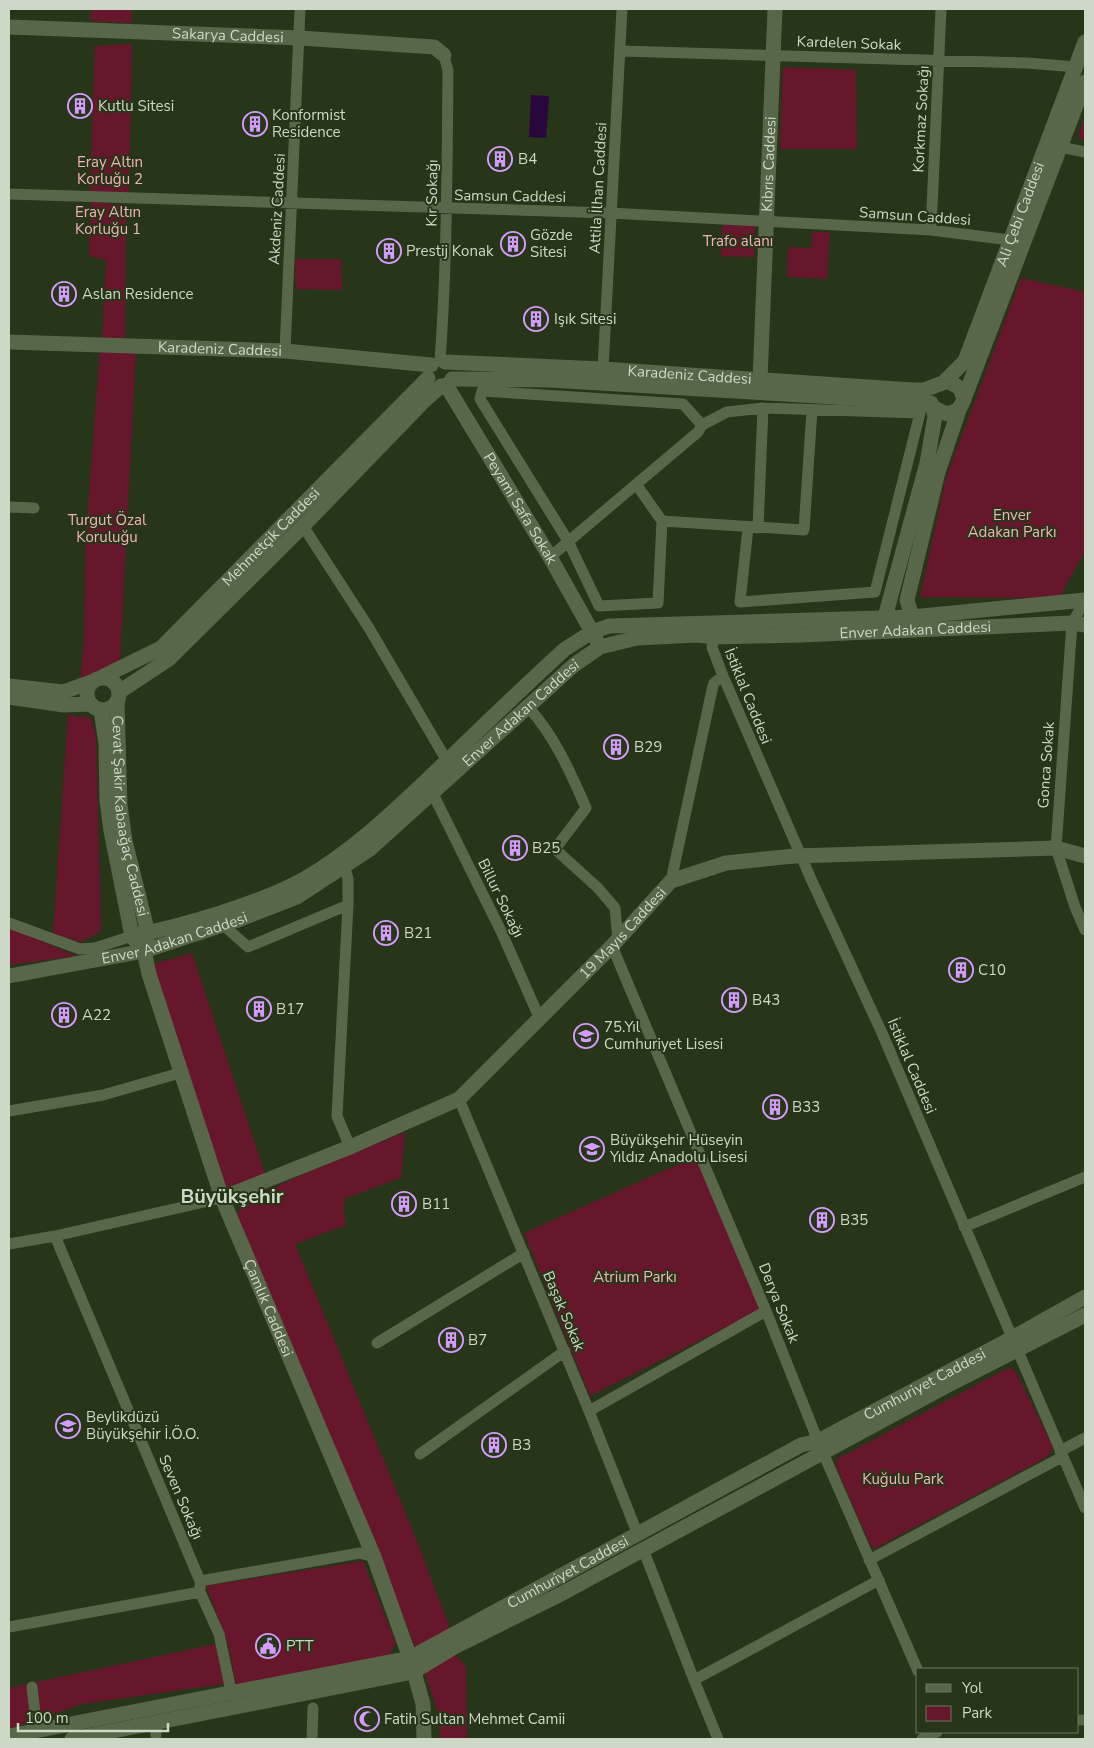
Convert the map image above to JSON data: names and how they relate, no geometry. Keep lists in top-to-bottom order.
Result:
{
  "streets": {
    "main road": [
      "Sakarya Caddesi",
      "Kıbrıs Caddesi",
      "Ali Çebi Caddesi",
      "Karadeniz Caddesi",
      "Peyami Safa Sokak",
      "Mehmetçik Caddesi",
      "Enver Adakan Caddesi",
      "Cevat Şakir Kabaağaç Caddesi",
      "19 Mayıs Caddesi",
      "Çamlık Caddesi",
      "Cumhuriyet Caddesi"
    ],
    "street": [
      "Kardelen Sokak",
      "Korkmaz Sokağı",
      "Attila İlhan Caddesi",
      "Kır Sokağı",
      "Samsun Caddesi",
      "Akdeniz Caddesi",
      "İstiklal Caddesi",
      "Gonca Sokak",
      "Billur Sokağı",
      "Derya Sokak",
      "Başak Sokak",
      "Seven Sokağı"
    ]
  },
  "crossings": [
    ["Sakarya Caddesi", "Kır Sokağı"],
    ["Sakarya Caddesi", "Akdeniz Caddesi"],
    ["Kardelen Sokak", "Korkmaz Sokağı"],
    ["Kardelen Sokak", "Kıbrıs Caddesi"],
    ["Kardelen Sokak", "Attila İlhan Caddesi"],
    ["Kardelen Sokak", "Ali Çebi Caddesi"],
    ["Korkmaz Sokağı", "Samsun Caddesi"],
    ["Kıbrıs Caddesi", "Samsun Caddesi"],
    ["Kıbrıs Caddesi", "Karadeniz Caddesi"],
    ["Attila İlhan Caddesi", "Samsun Caddesi"],
    ["Attila İlhan Caddesi", "Karadeniz Caddesi"],
    ["Kır Sokağı", "Samsun Caddesi"],
    ["Kır Sokağı", "Karadeniz Caddesi"],
    ["Kır Sokağı", "Peyami Safa Sokak"],
    ["Kır Sokağı", "Mehmetçik Caddesi"],
    ["Samsun Caddesi", "Akdeniz Caddesi"],
    ["Samsun Caddesi", "Ali Çebi Caddesi"],
    ["Akdeniz Caddesi", "Karadeniz Caddesi"],
    ["Ali Çebi Caddesi", "Karadeniz Caddesi"],
    ["Ali Çebi Caddesi", "Enver Adakan Caddesi"],
    ["Karadeniz Caddesi", "Peyami Safa Sokak"],
    ["Karadeniz Caddesi", "Mehmetçik Caddesi"],
    ["Peyami Safa Sokak", "Mehmetçik Caddesi"],
    ["Peyami Safa Sokak", "Enver Adakan Caddesi"],
    ["Mehmetçik Caddesi", "Cevat Şakir Kabaağaç Caddesi"],
    ["Enver Adakan Caddesi", "İstiklal Caddesi"],
    ["Enver Adakan Caddesi", "Gonca Sokak"],
    ["Enver Adakan Caddesi", "Cevat Şakir Kabaağaç Caddesi"],
    ["Enver Adakan Caddesi", "Billur Sokağı"],
    ["Enver Adakan Caddesi", "Derya Sokak"],
    ["Enver Adakan Caddesi", "Çamlık Caddesi"],
    ["İstiklal Caddesi", "19 Mayıs Caddesi"],
    ["İstiklal Caddesi", "Cumhuriyet Caddesi"],
    ["Gonca Sokak", "19 Mayıs Caddesi"],
    ["Cevat Şakir Kabaağaç Caddesi", "Çamlık Caddesi"],
    ["Billur Sokağı", "19 Mayıs Caddesi"],
    ["19 Mayıs Caddesi", "Derya Sokak"],
    ["19 Mayıs Caddesi", "Çamlık Caddesi"],
    ["19 Mayıs Caddesi", "Başak Sokak"],
    ["Derya Sokak", "Cumhuriyet Caddesi"],
    ["Çamlık Caddesi", "Cumhuriyet Caddesi"],
    ["Başak Sokak", "Cumhuriyet Caddesi"],
    ["Cumhuriyet Caddesi", "Seven Sokağı"]
  ],
  "districts": ["Büyükşehir"],
  "parks": [
    "Eray Altın Korluğu 2",
    "Eray Altın Korluğu 1",
    "Trafo alanı",
    "Enver Adakan Parkı",
    "Turgut Özal Koruluğu",
    "Atrium Parkı",
    "Kuğulu Park"
  ],
  "places": {
    "building": [
      "Kutlu Sitesi",
      "Konformist Residence",
      "B4",
      "Gözde Sitesi",
      "Prestij Konak",
      "Aslan Residence",
      "Işık Sitesi",
      "B29",
      "B25",
      "B21",
      "C10",
      "B43",
      "B17",
      "A22",
      "B33",
      "B11",
      "B35",
      "B7",
      "B3"
    ],
    "school or university": ["75.Yıl Cumhuriyet Lisesi", "Büyükşehir Hüseyin Yıldız Anadolu Lisesi", "Beylikdüzü Büyükşehir İ.Ö.O."],
    "public building": ["PTT"],
    "mosque": ["Fatih Sultan Mehmet Camii"]
  },
  "legend": ["Yol", "Park"],
  "scale_bar": "100 m"
}
